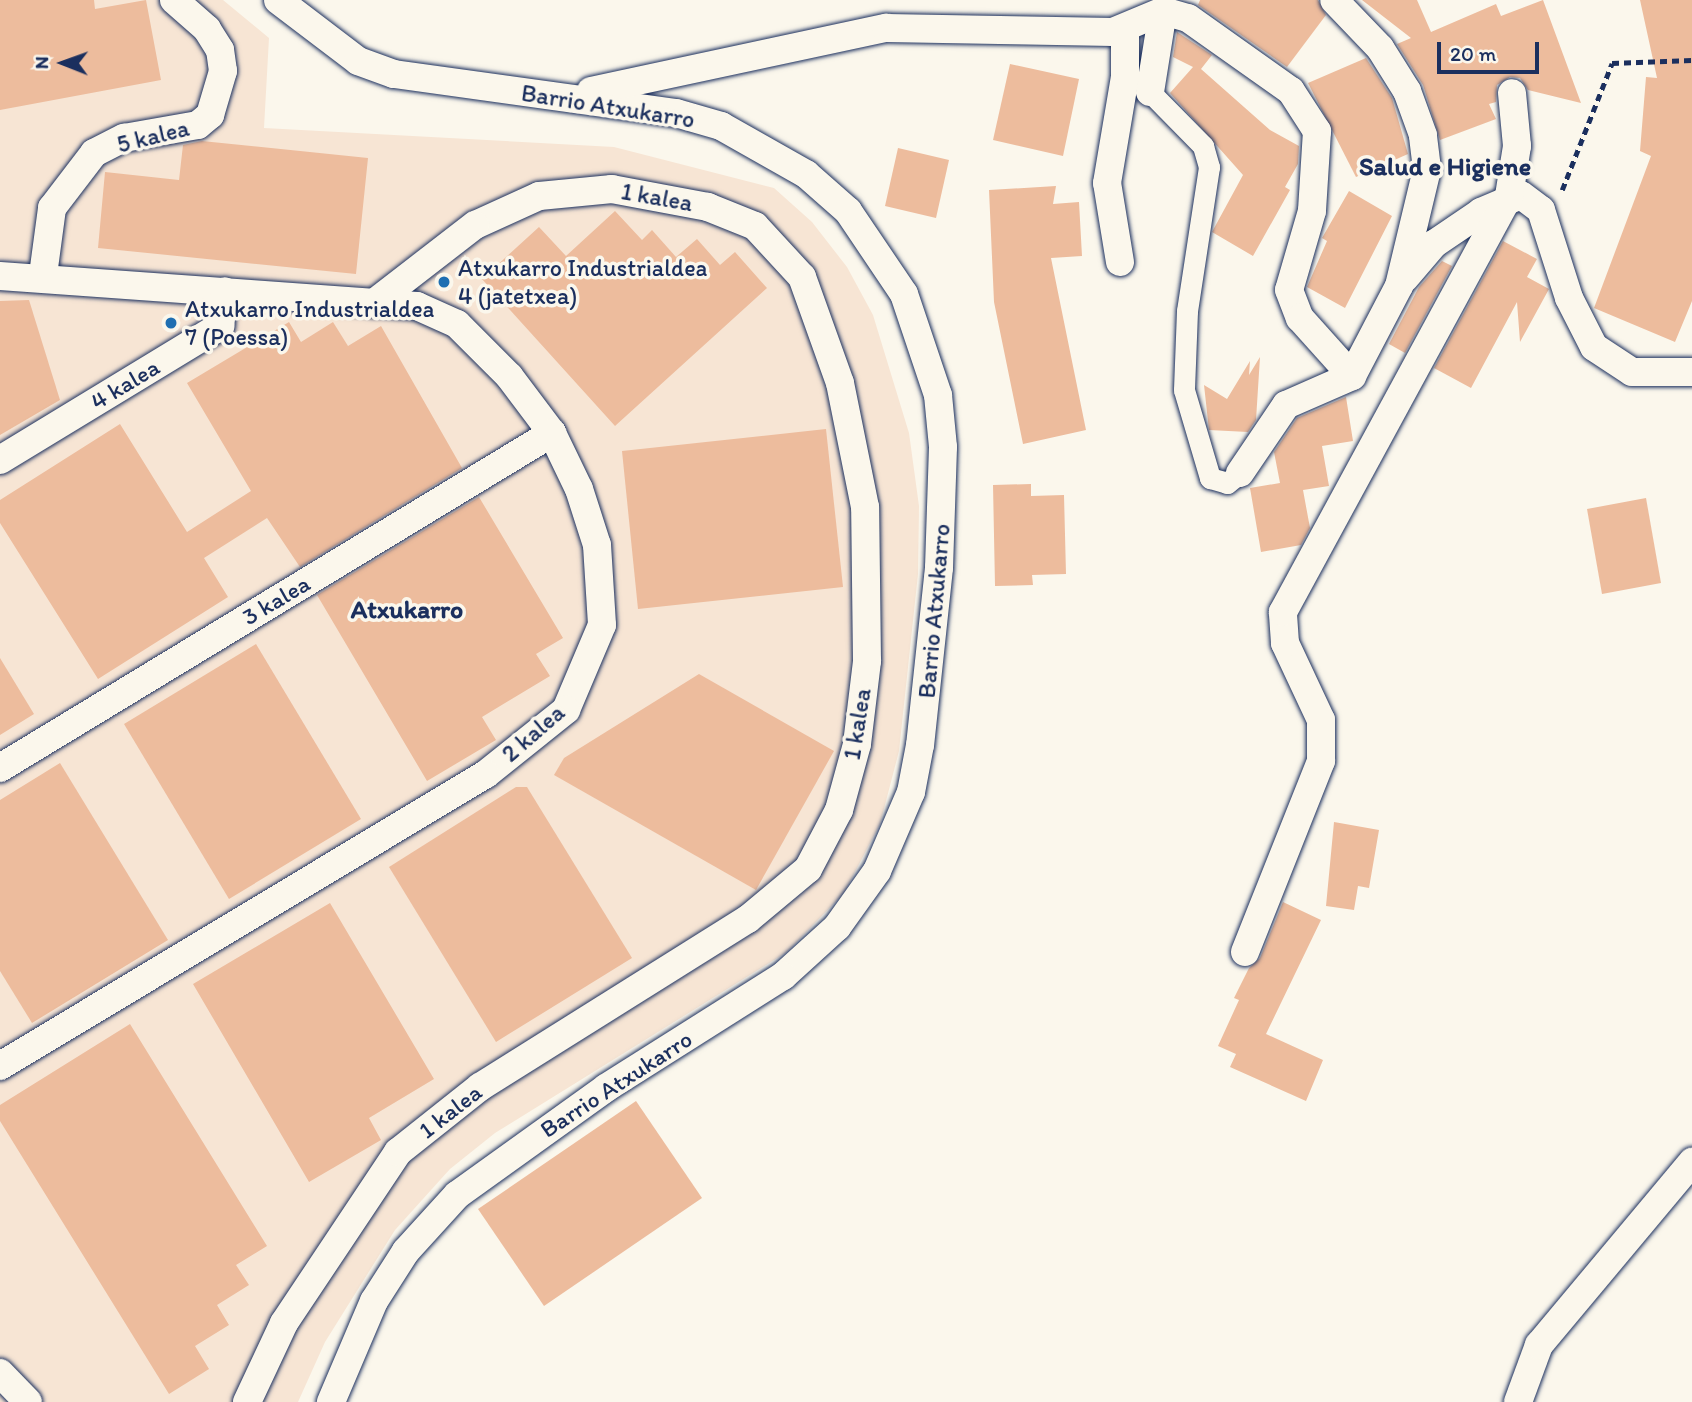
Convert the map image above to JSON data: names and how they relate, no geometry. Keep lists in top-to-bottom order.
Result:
{
  "streets": {
    "street": [
      "Barrio Atxukarro",
      "5 kalea",
      "1 kalea",
      "4 kalea",
      "3 kalea",
      "2 kalea"
    ]
  },
  "crossings": [
    ["5 kalea", "2 kalea"],
    ["1 kalea", "2 kalea"],
    ["4 kalea", "2 kalea"],
    ["3 kalea", "2 kalea"]
  ],
  "districts": ["Salud e Higiene", "Atxukarro"],
  "places": ["Atxukarro Industrialdea 4 (jatetxea)", "Atxukarro Industrialdea 7 (Poessa)"],
  "scale_bar": "20 m",
  "north": "left"
}
